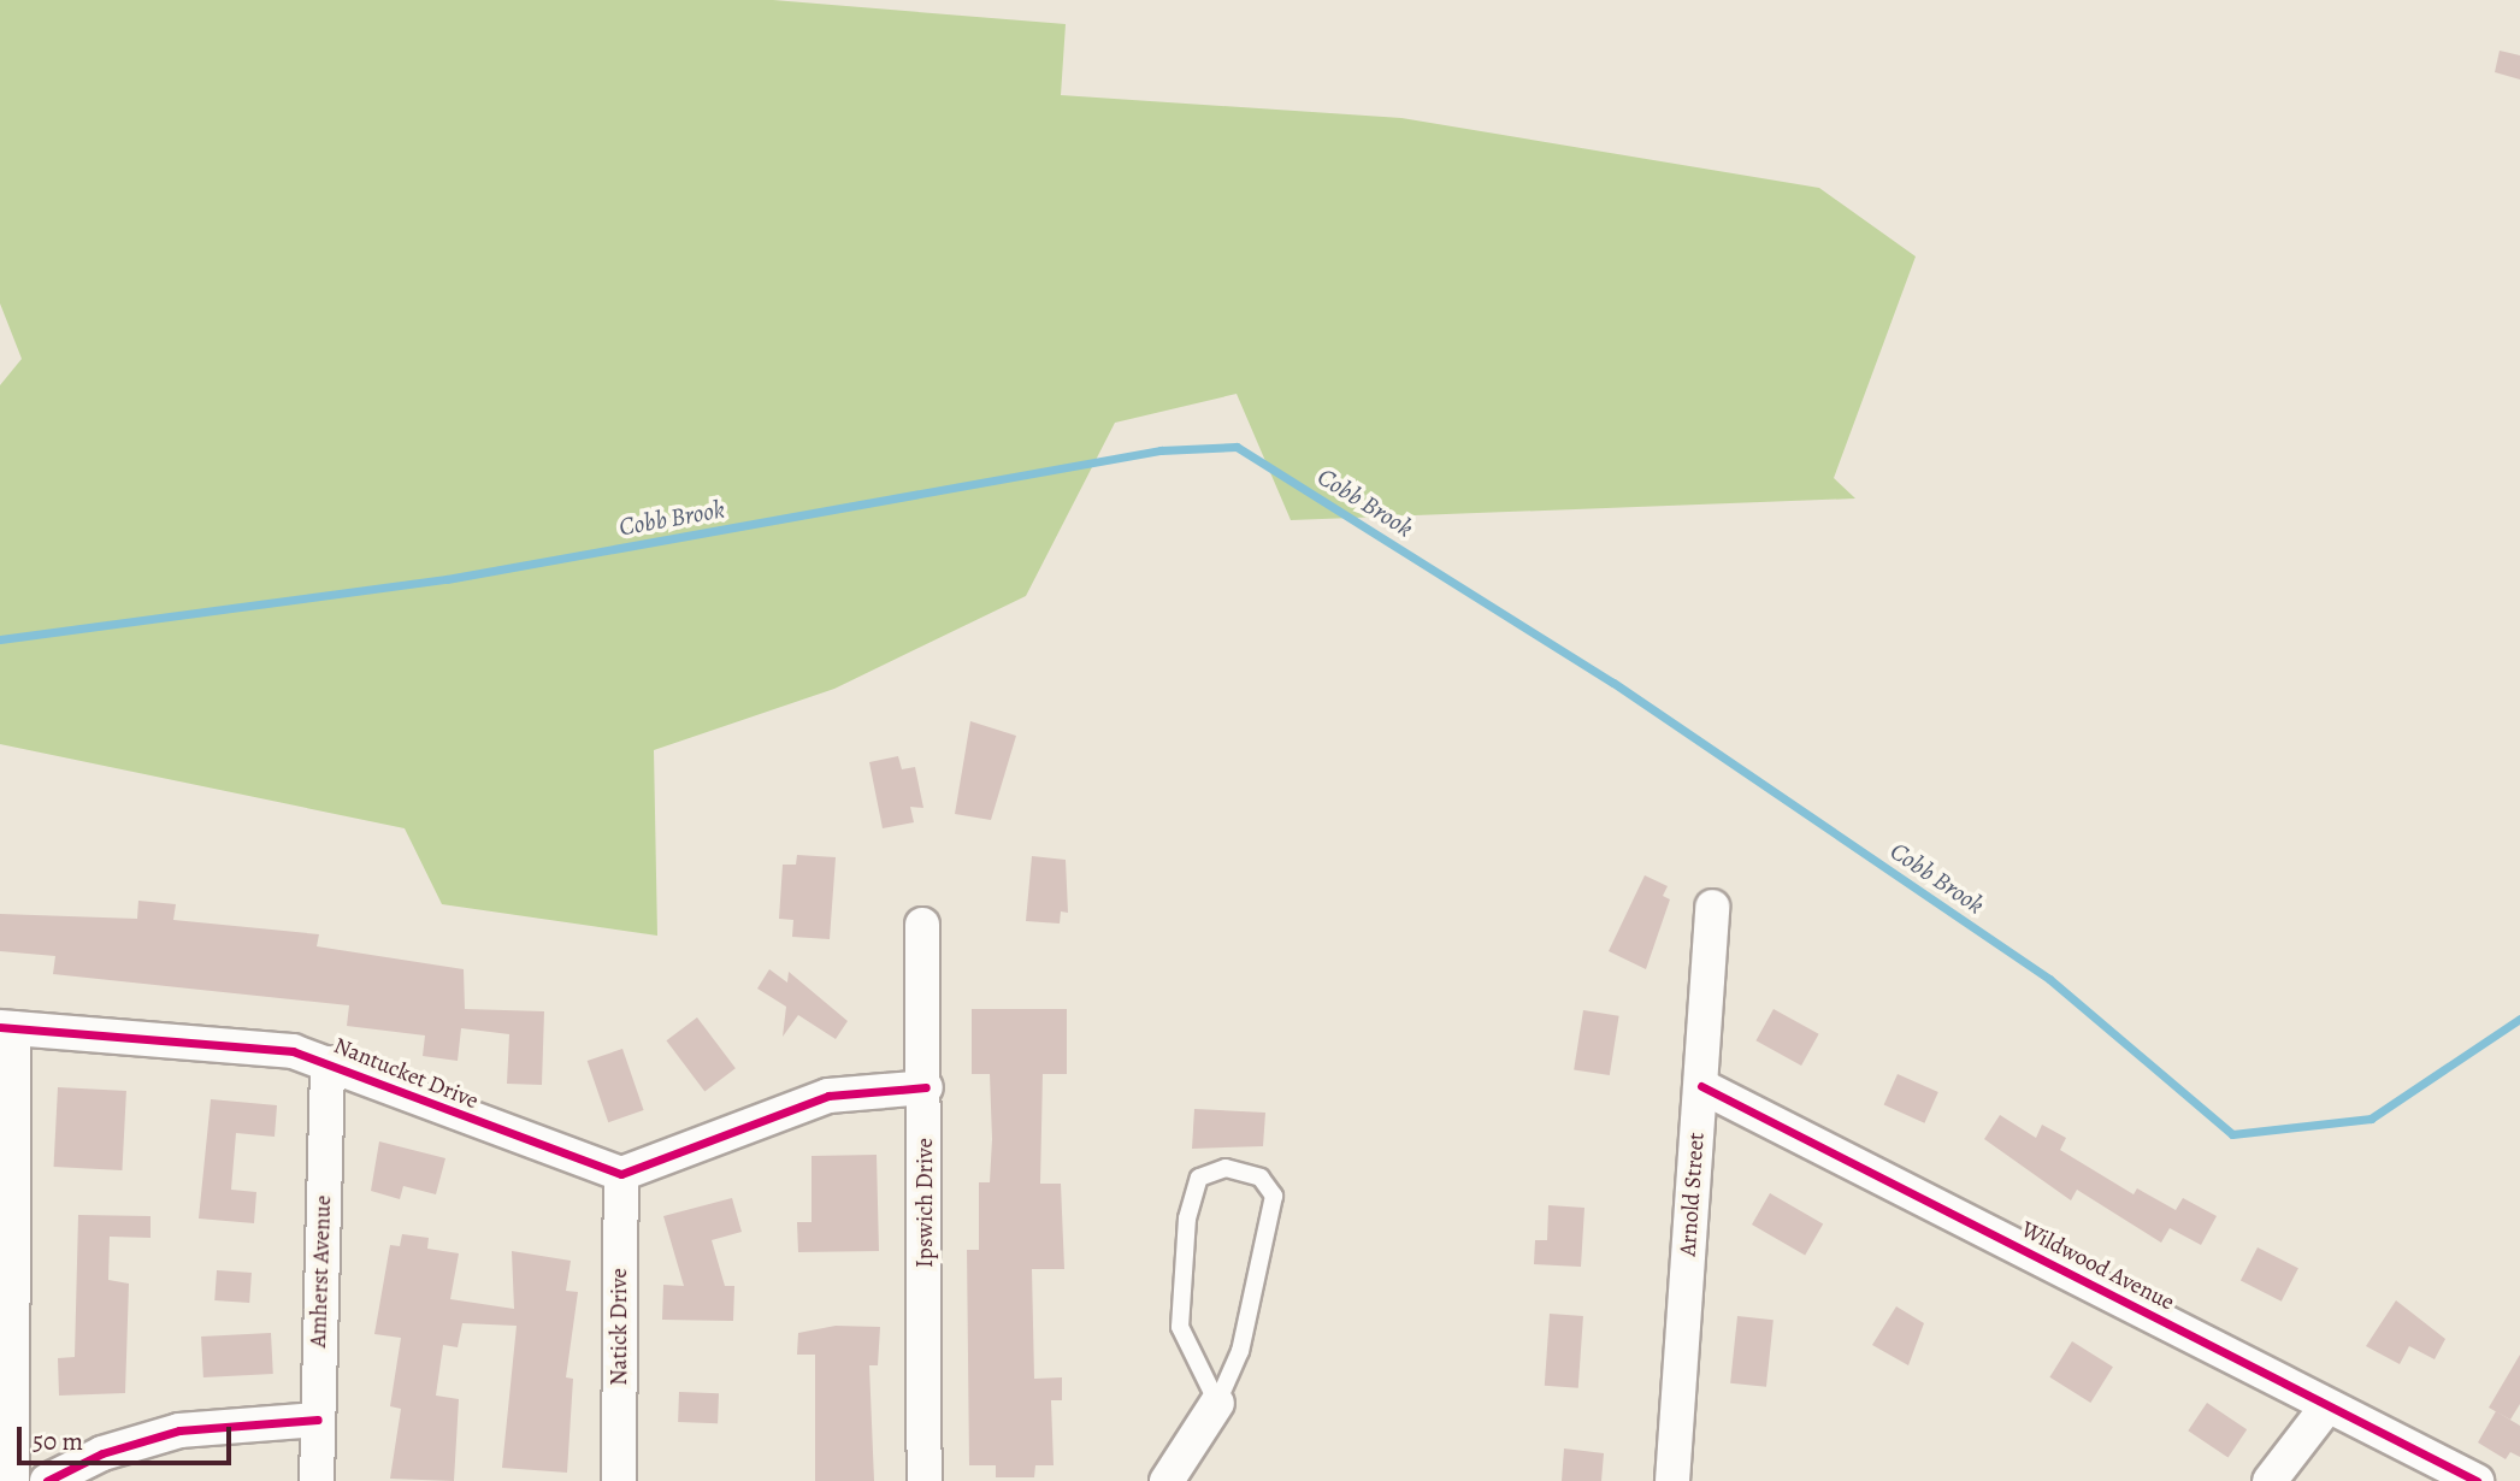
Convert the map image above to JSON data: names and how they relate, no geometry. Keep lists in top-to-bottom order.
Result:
{
  "streets": {
    "street": [
      "Nantucket Drive",
      "Arnold Street",
      "Ipswich Drive",
      "Wildwood Avenue",
      "Amherst Avenue",
      "Natick Drive"
    ]
  },
  "crossings": [
    ["Nantucket Drive", "Amherst Avenue"],
    ["Nantucket Drive", "Natick Drive"],
    ["Arnold Street", "Wildwood Avenue"]
  ],
  "water": ["Cobb Brook"],
  "scale_bar": "50 m"
}
